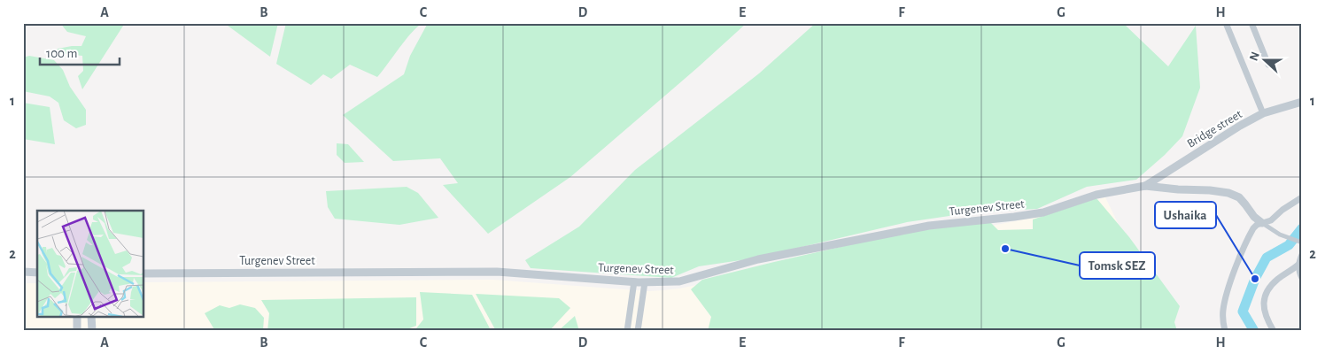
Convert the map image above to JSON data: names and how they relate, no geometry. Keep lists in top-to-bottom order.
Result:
{
  "streets": {
    "street": ["Bridge street", "Turgenev Street"]
  },
  "crossings": [
    ["Bridge street", "Turgenev Street"]
  ],
  "places": ["Tomsk SEZ", "Ushaika"],
  "scale_bar": "100 m",
  "north": "left",
  "grid": {
    "columns": [
      "A",
      "B",
      "C",
      "D",
      "E",
      "F",
      "G",
      "H"
    ],
    "rows": ["1", "2"]
  }
}
